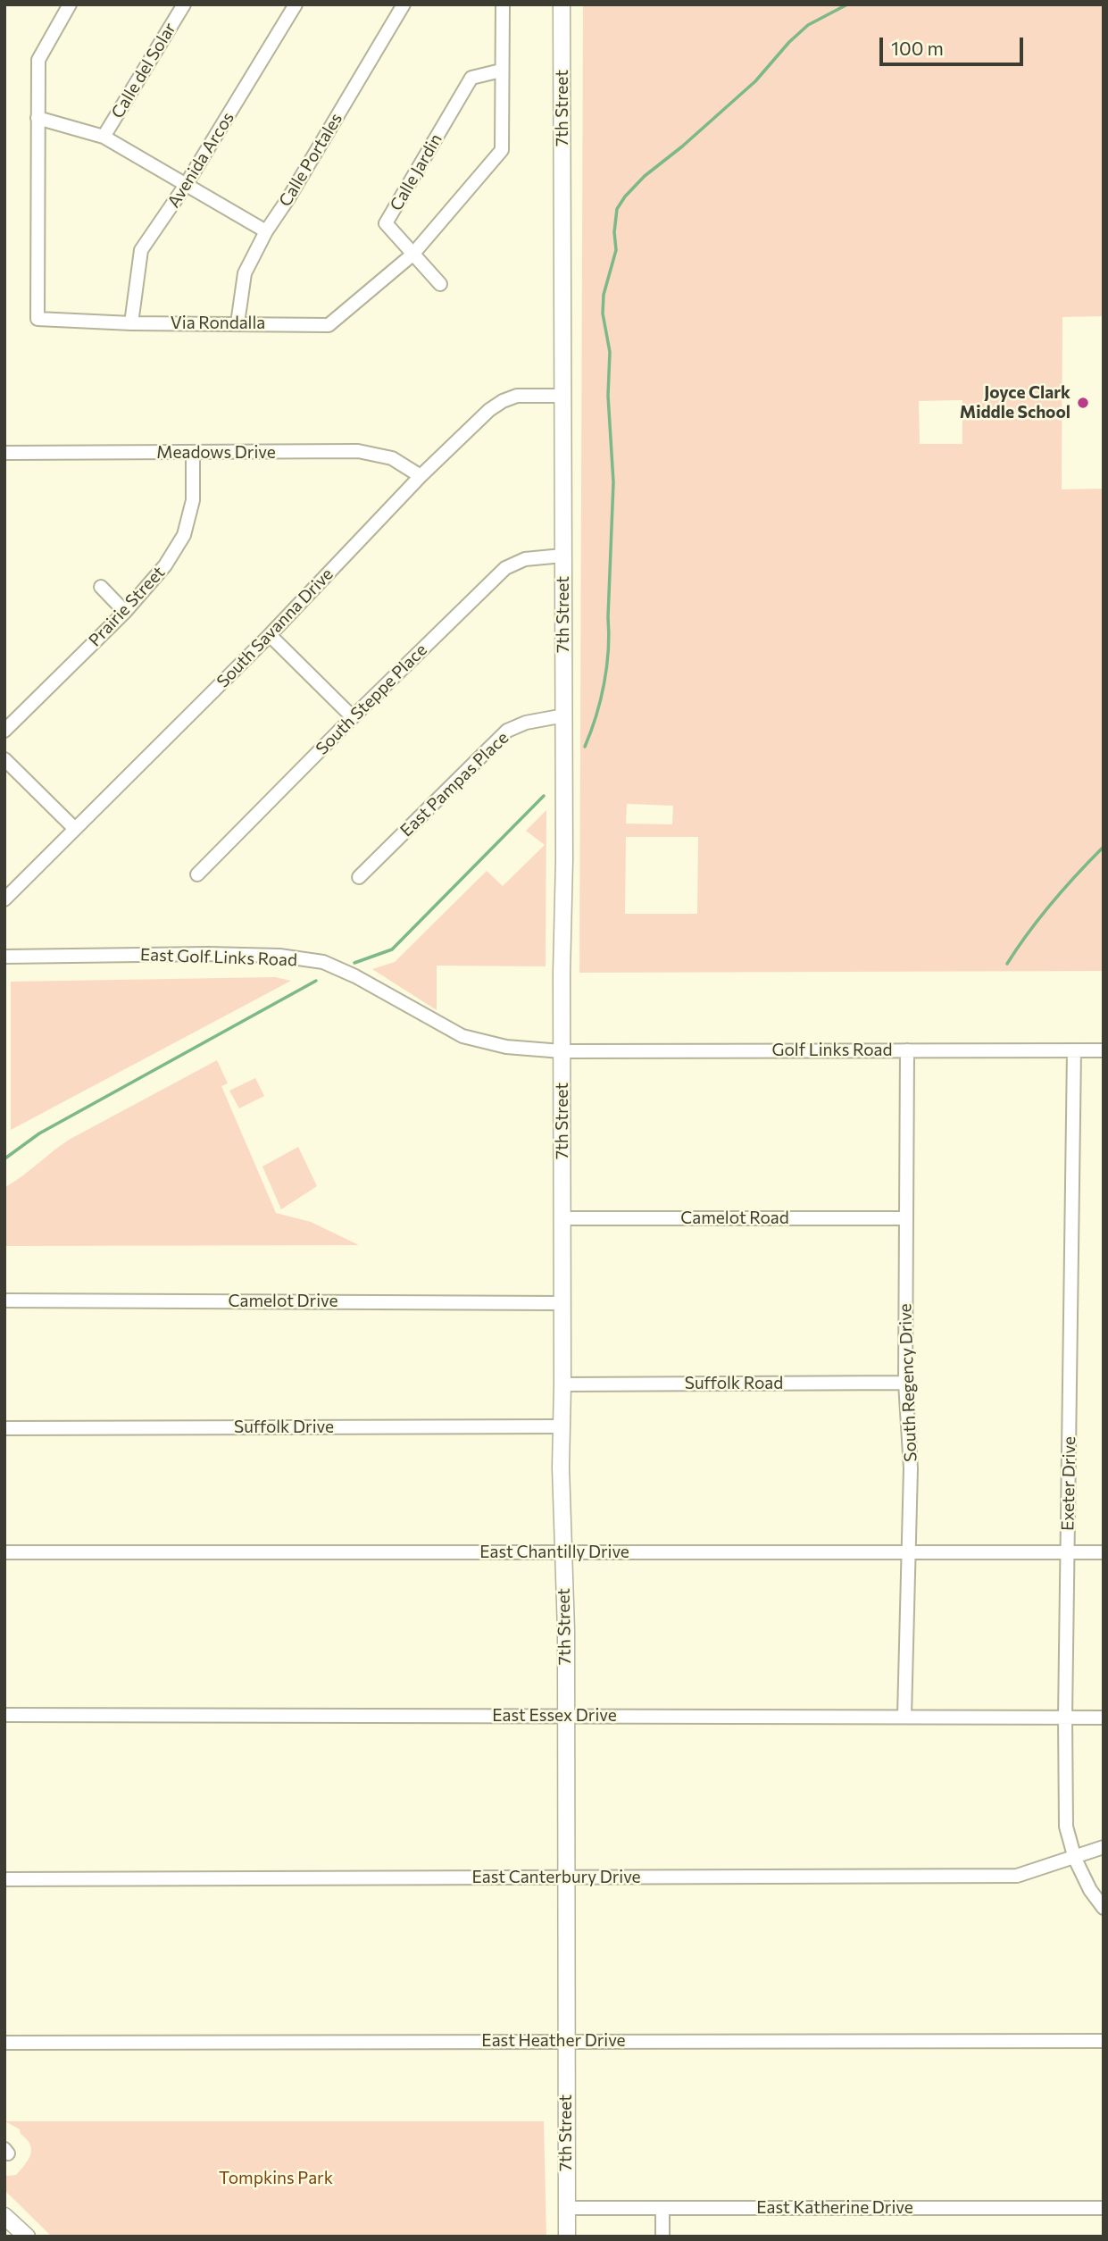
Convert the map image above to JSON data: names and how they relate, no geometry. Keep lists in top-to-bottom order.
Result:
{
  "streets": {
    "main road": ["7th Street"],
    "street": [
      "Calle del Solar",
      "Avenida Arcos",
      "Calle Portales",
      "Calle Jardin",
      "Via Rondalla",
      "Meadows Drive",
      "Prairie Street",
      "South Savanna Drive",
      "South Steppe Place",
      "East Pampas Place",
      "East Golf Links Road",
      "Golf Links Road",
      "Camelot Road",
      "Camelot Drive",
      "South Regency Drive",
      "Suffolk Road",
      "Suffolk Drive",
      "Exeter Drive",
      "East Chantilly Drive",
      "East Essex Drive",
      "East Canterbury Drive",
      "East Heather Drive",
      "East Katherine Drive"
    ]
  },
  "crossings": [
    ["7th Street", "South Savanna Drive"],
    ["7th Street", "South Steppe Place"],
    ["7th Street", "East Pampas Place"],
    ["7th Street", "East Golf Links Road"],
    ["7th Street", "Golf Links Road"],
    ["7th Street", "Camelot Road"],
    ["7th Street", "Camelot Drive"],
    ["7th Street", "Suffolk Road"],
    ["7th Street", "Suffolk Drive"],
    ["7th Street", "East Chantilly Drive"],
    ["7th Street", "East Essex Drive"],
    ["7th Street", "East Canterbury Drive"],
    ["7th Street", "East Heather Drive"],
    ["7th Street", "East Katherine Drive"],
    ["Avenida Arcos", "Via Rondalla"],
    ["Calle Portales", "Via Rondalla"],
    ["Calle Jardin", "Via Rondalla"],
    ["Meadows Drive", "Prairie Street"],
    ["Meadows Drive", "South Savanna Drive"],
    ["East Golf Links Road", "Golf Links Road"],
    ["Golf Links Road", "South Regency Drive"],
    ["Golf Links Road", "Exeter Drive"],
    ["Camelot Road", "South Regency Drive"],
    ["South Regency Drive", "Suffolk Road"],
    ["South Regency Drive", "East Chantilly Drive"],
    ["South Regency Drive", "East Essex Drive"],
    ["Exeter Drive", "East Chantilly Drive"],
    ["Exeter Drive", "East Essex Drive"],
    ["Exeter Drive", "East Canterbury Drive"]
  ],
  "parks": ["Tompkins Park"],
  "places": ["Joyce Clark Middle School"],
  "scale_bar": "100 m"
}
